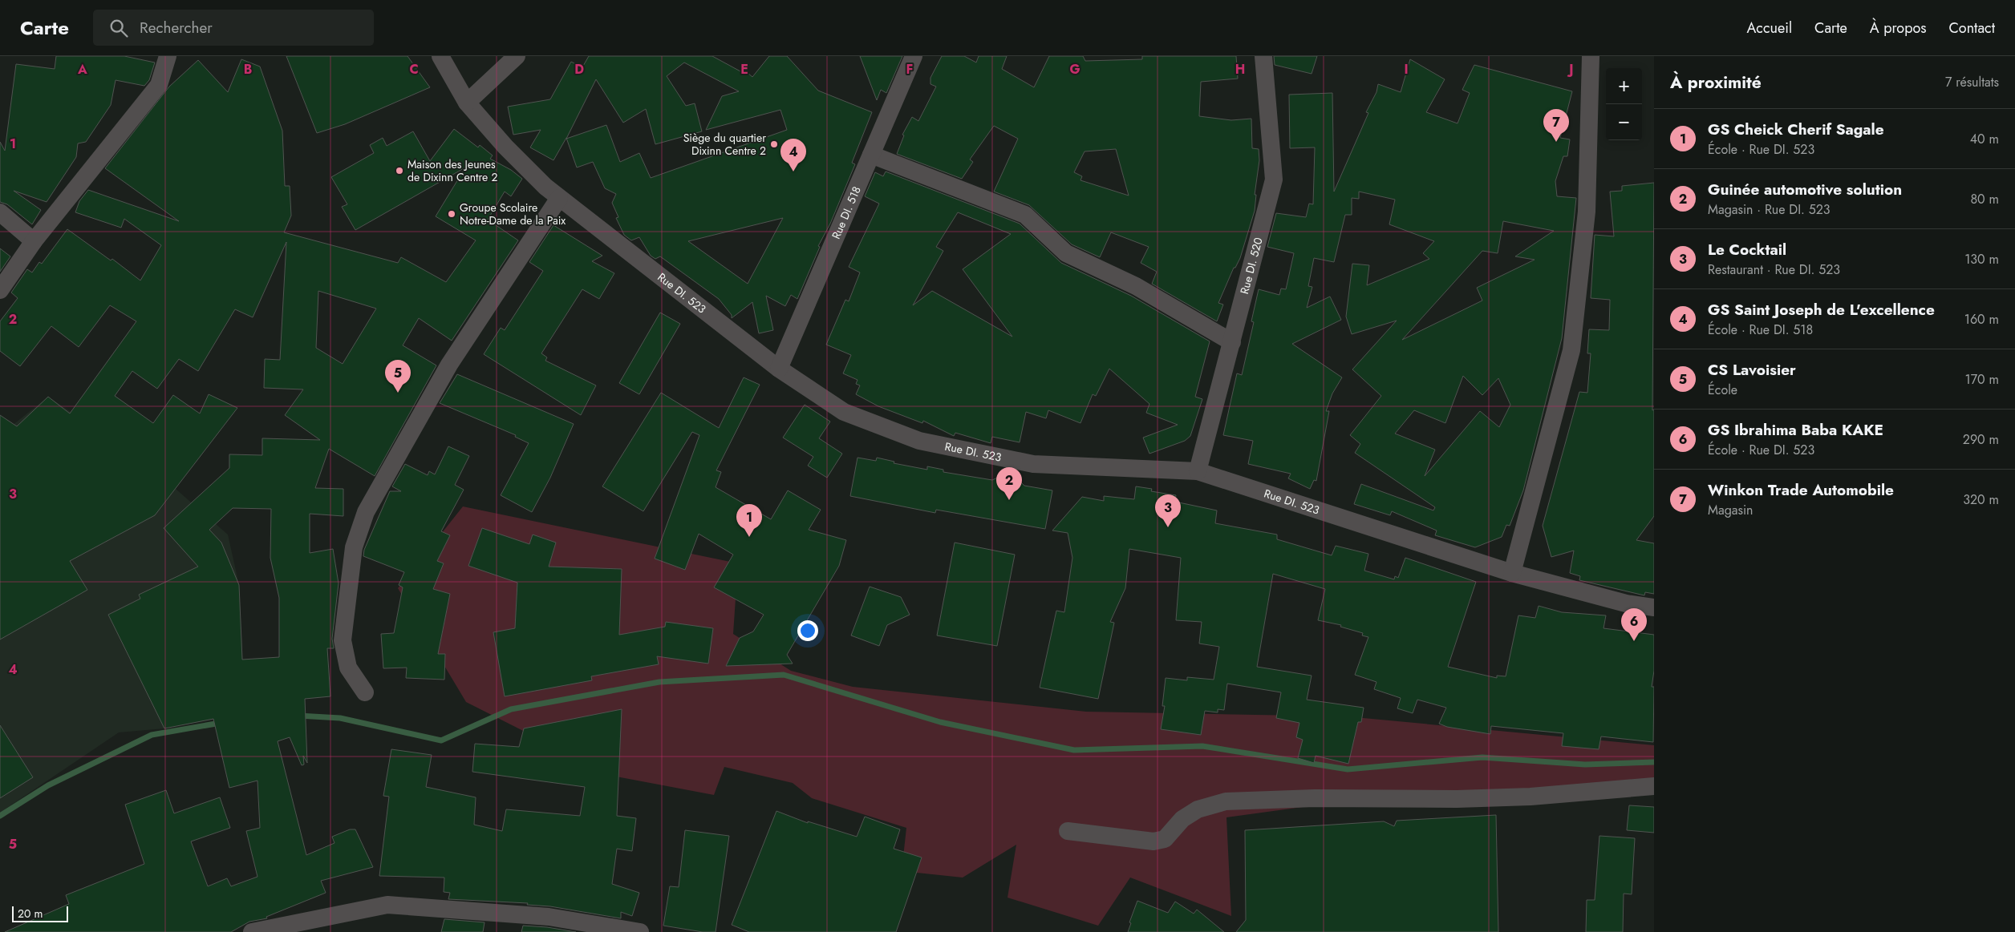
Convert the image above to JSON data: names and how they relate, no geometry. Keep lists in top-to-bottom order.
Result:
{
  "streets": {
    "street": ["Rue DI. 518", "Rue DI. 520", "Rue DI. 523"]
  },
  "crossings": [
    ["Rue DI. 518", "Rue DI. 523"],
    ["Rue DI. 520", "Rue DI. 523"]
  ],
  "places": ["Siège du quartier Dixinn Centre 2", "Maison des Jeunes de Dixinn Centre 2", "Groupe Scolaire Notre-Dame de la Paix"],
  "scale_bar": "20 m",
  "page": {
    "header": "Carte",
    "search": "Rechercher",
    "nav": [
      "Accueil",
      "Carte",
      "À propos",
      "Contact"
    ],
    "heading": ["À proximité", "7 résultats"],
    "map_buttons": ["+", "−"],
    "list": [
      {
        "mark": "1",
        "name": "GS Cheick Cherif Sagale",
        "note": "École · Rue DI. 523",
        "value": "40 m"
      },
      {
        "mark": "2",
        "name": "Guinée automotive solution",
        "note": "Magasin · Rue DI. 523",
        "value": "80 m"
      },
      {
        "mark": "3",
        "name": "Le Cocktail",
        "note": "Restaurant · Rue DI. 523",
        "value": "130 m"
      },
      {
        "mark": "4",
        "name": "GS Saint Joseph de L'excellence",
        "note": "École · Rue DI. 518",
        "value": "160 m"
      },
      {
        "mark": "5",
        "name": "CS Lavoisier",
        "note": "École",
        "value": "170 m"
      },
      {
        "mark": "6",
        "name": "GS Ibrahima Baba KAKE",
        "note": "École · Rue DI. 523",
        "value": "290 m"
      },
      {
        "mark": "7",
        "name": "Winkon Trade Automobile",
        "note": "Magasin",
        "value": "320 m"
      }
    ],
    "pins": [
      "7",
      "4",
      "5",
      "2",
      "3",
      "1",
      "6"
    ],
    "scale": "20 m"
  },
  "grid": {
    "columns": [
      "A",
      "B",
      "C",
      "D",
      "E",
      "F",
      "G",
      "H",
      "I",
      "J"
    ],
    "rows": [
      "1",
      "2",
      "3",
      "4",
      "5"
    ]
  }
}
